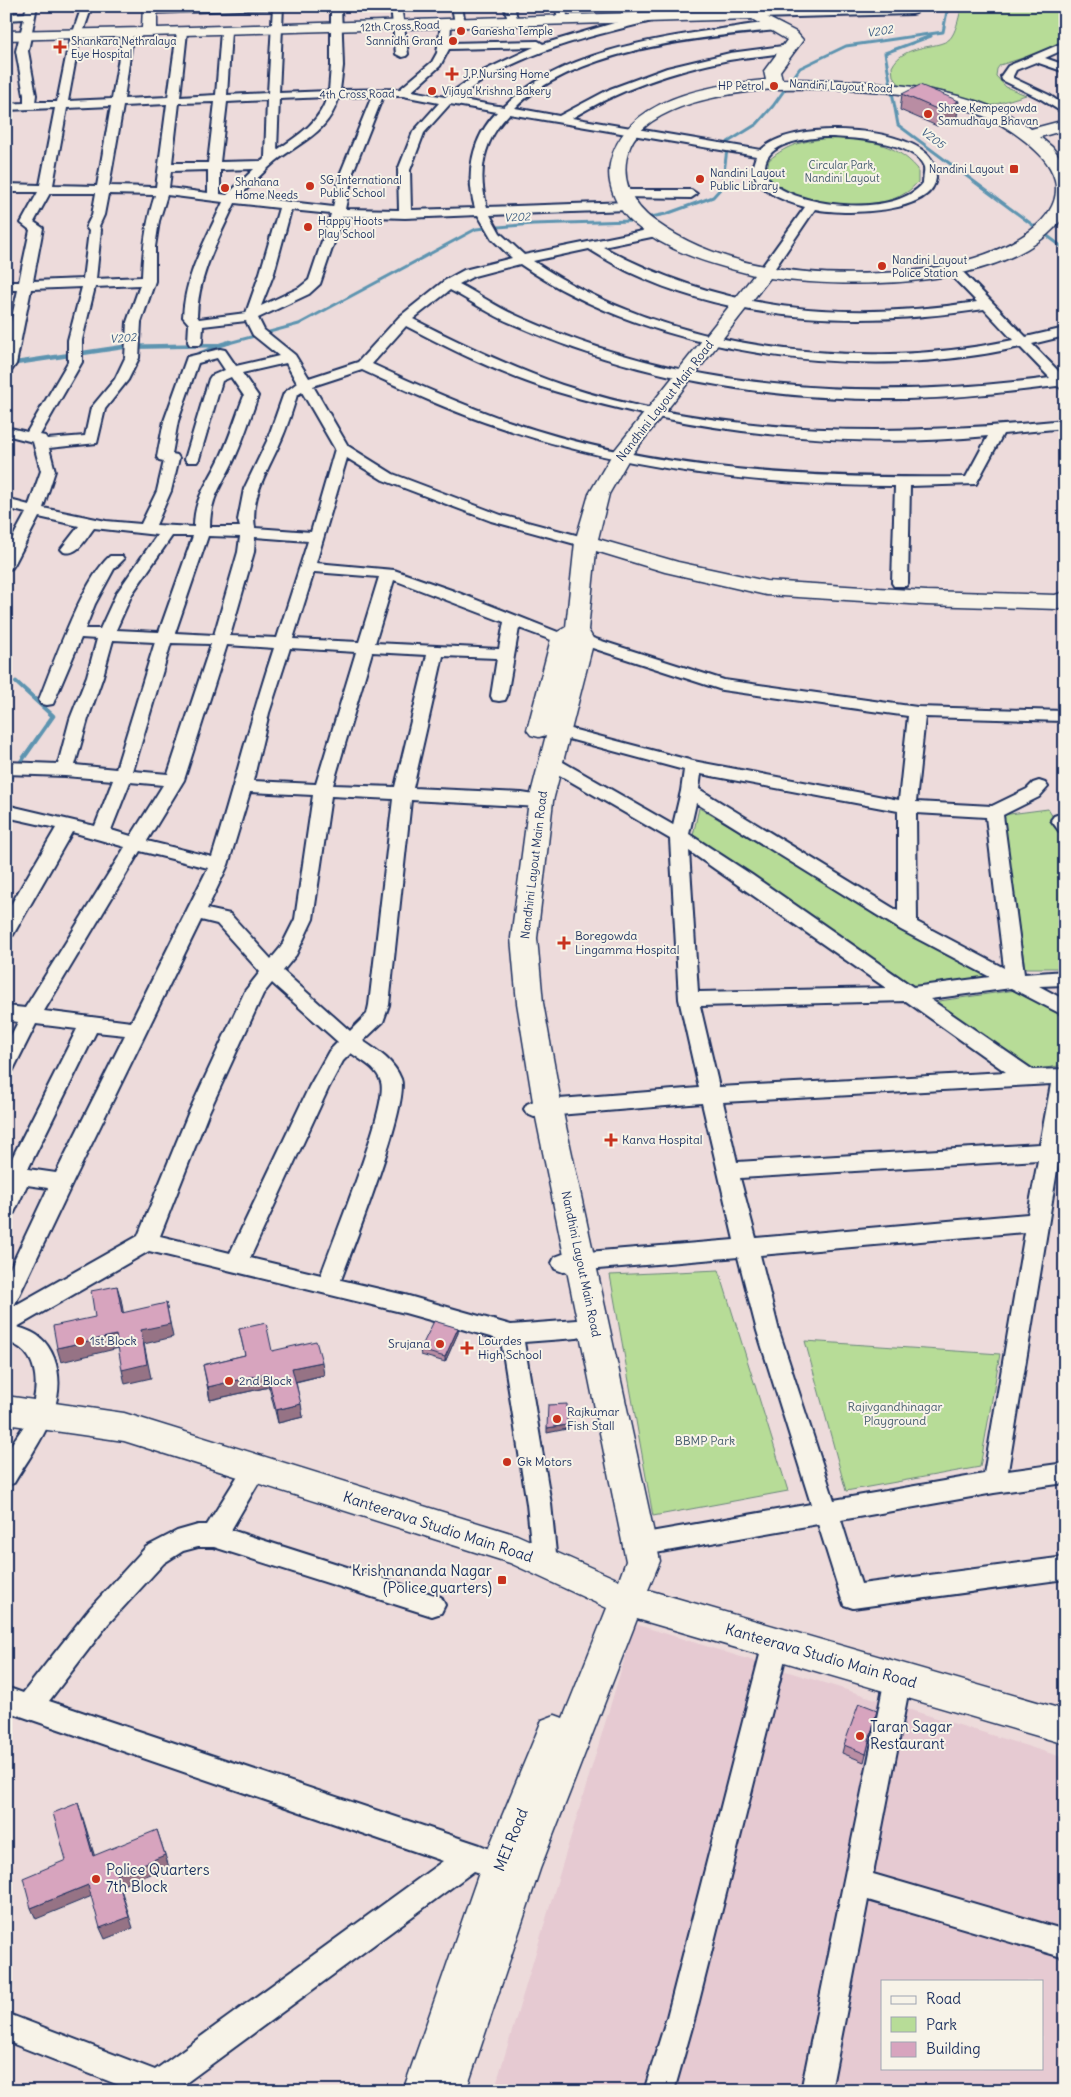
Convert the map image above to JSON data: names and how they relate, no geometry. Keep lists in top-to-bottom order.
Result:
{
  "streets": {
    "main road": [
      "12th Cross Road",
      "Nandini Layout Road",
      "Nandhini Layout Main Road",
      "Kanteerava Studio Main Road",
      "MEI Road"
    ],
    "street": ["4th Cross Road"]
  },
  "crossings": [
    ["Nandini Layout Road", "4th Cross Road"],
    ["Nandini Layout Road", "Nandhini Layout Main Road"],
    ["Nandhini Layout Main Road", "Kanteerava Studio Main Road"],
    ["Nandhini Layout Main Road", "MEI Road"],
    ["Kanteerava Studio Main Road", "MEI Road"]
  ],
  "water": ["V202", "V205"],
  "parks": ["Circular Park, Nandini Layout", "Rajivgandhinagar Playground", "BBMP Park"],
  "places": {
    "other": [
      "Ganesha Temple",
      "Sannidhi Grand",
      "HP Petrol",
      "Vijaya Krishna Bakery",
      "Shree Kempegowda Samudhaya Bhavan",
      "Nandini Layout Public Library",
      "SG International Public School",
      "Shahana Home Needs",
      "Happy Hoots Play School",
      "Nandini Layout Police Station",
      "1st Block",
      "Srujana",
      "2nd Block",
      "Rajkumar Fish Stall",
      "Gk Motors",
      "Taran Sagar Restaurant",
      "Police Quarters 7th Block"
    ],
    "health": [
      "Shankara Nethralaya Eye Hospital",
      "J.P.Nursing Home",
      "Boregowda Lingamma Hospital",
      "Kanva Hospital",
      "Lourdes High School"
    ],
    "transit": ["Nandini Layout", "Krishnananda Nagar (Police quarters)"]
  },
  "legend": ["Road", "Park", "Building"]
}
